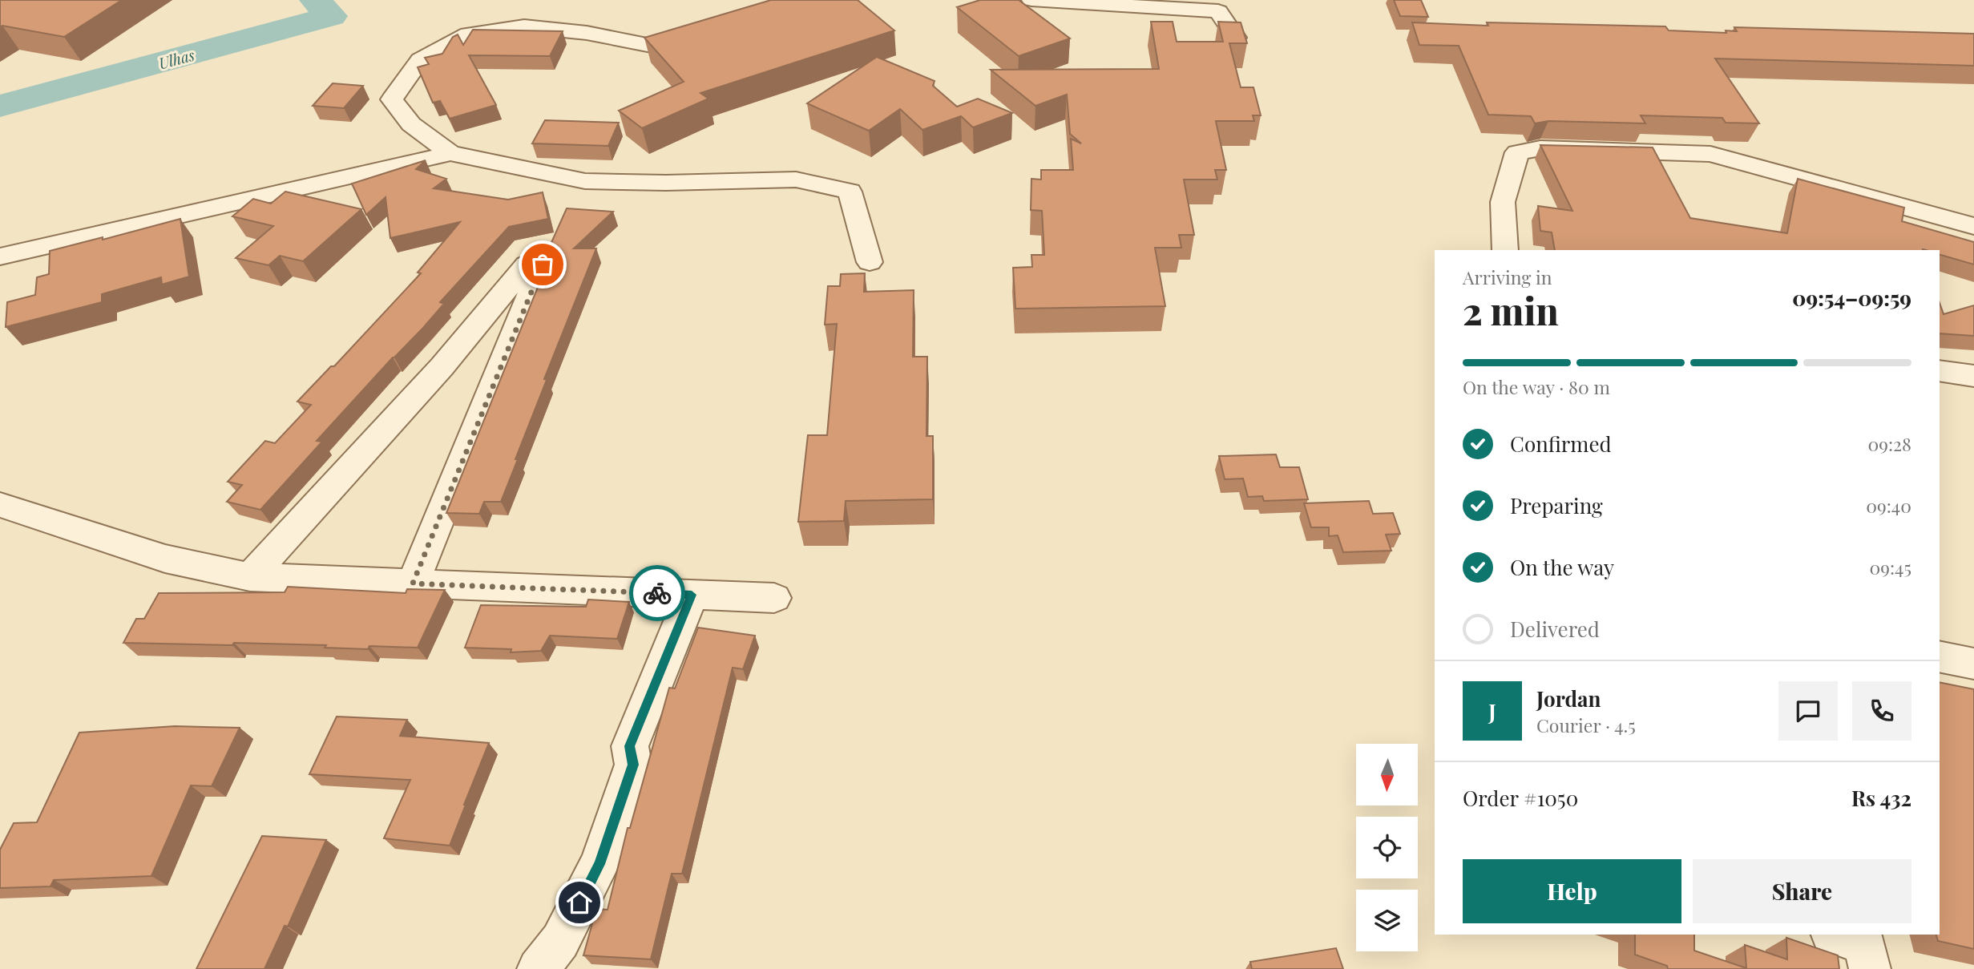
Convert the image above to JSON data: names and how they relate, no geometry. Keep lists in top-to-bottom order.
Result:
{
  "water": ["Ulhas"],
  "north": "bottom",
  "page": {
    "heading": ["2 min", "Arriving in", "09:54–09:59"],
    "panel": [
      "Jordan",
      "Courier · 4.5",
      "Order #1050",
      "Rs 432"
    ],
    "bar": "On the way · 80 m",
    "list": [
      ["Confirmed", "09:28"],
      ["Preparing", "09:40"],
      ["On the way", "09:45"],
      "Delivered"
    ],
    "round": "J",
    "buttons": ["Help", "Share"]
  }
}
